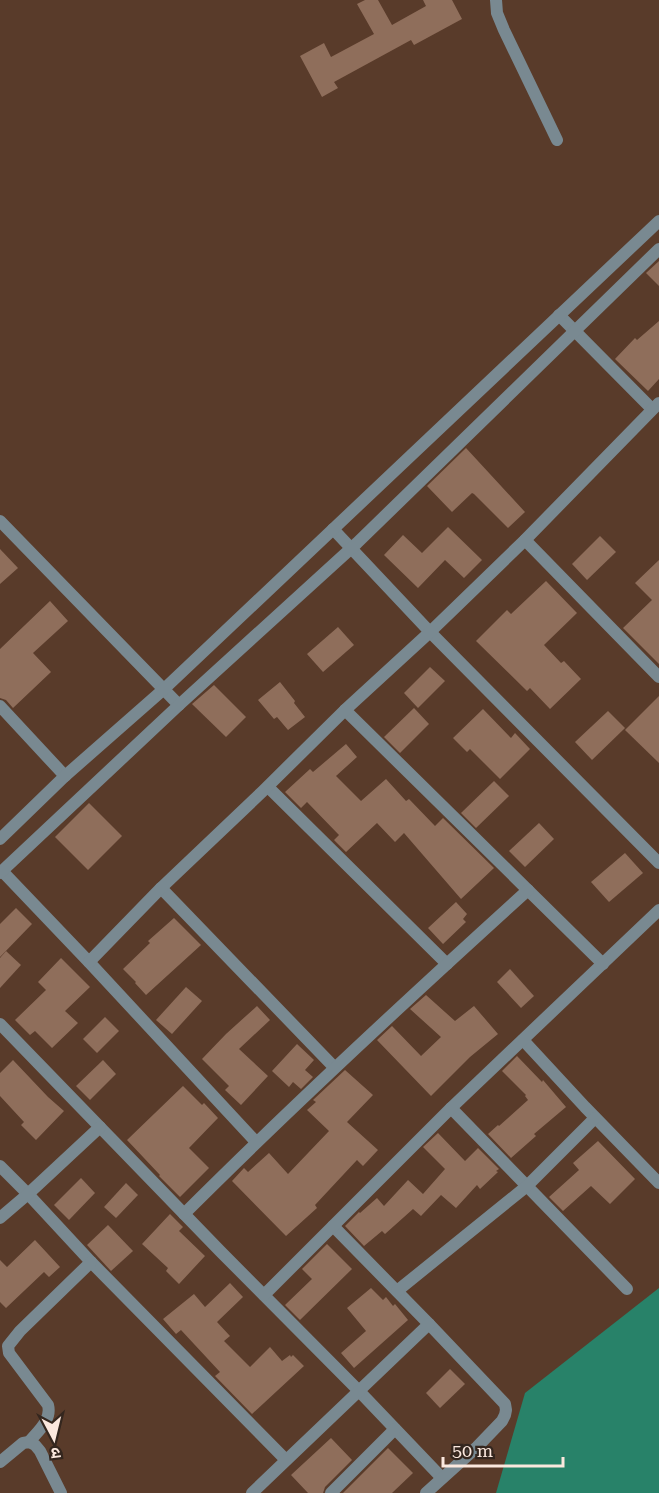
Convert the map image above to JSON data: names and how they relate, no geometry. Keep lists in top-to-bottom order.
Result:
{
  "scale_bar": "50 m",
  "north": "bottom"
}
